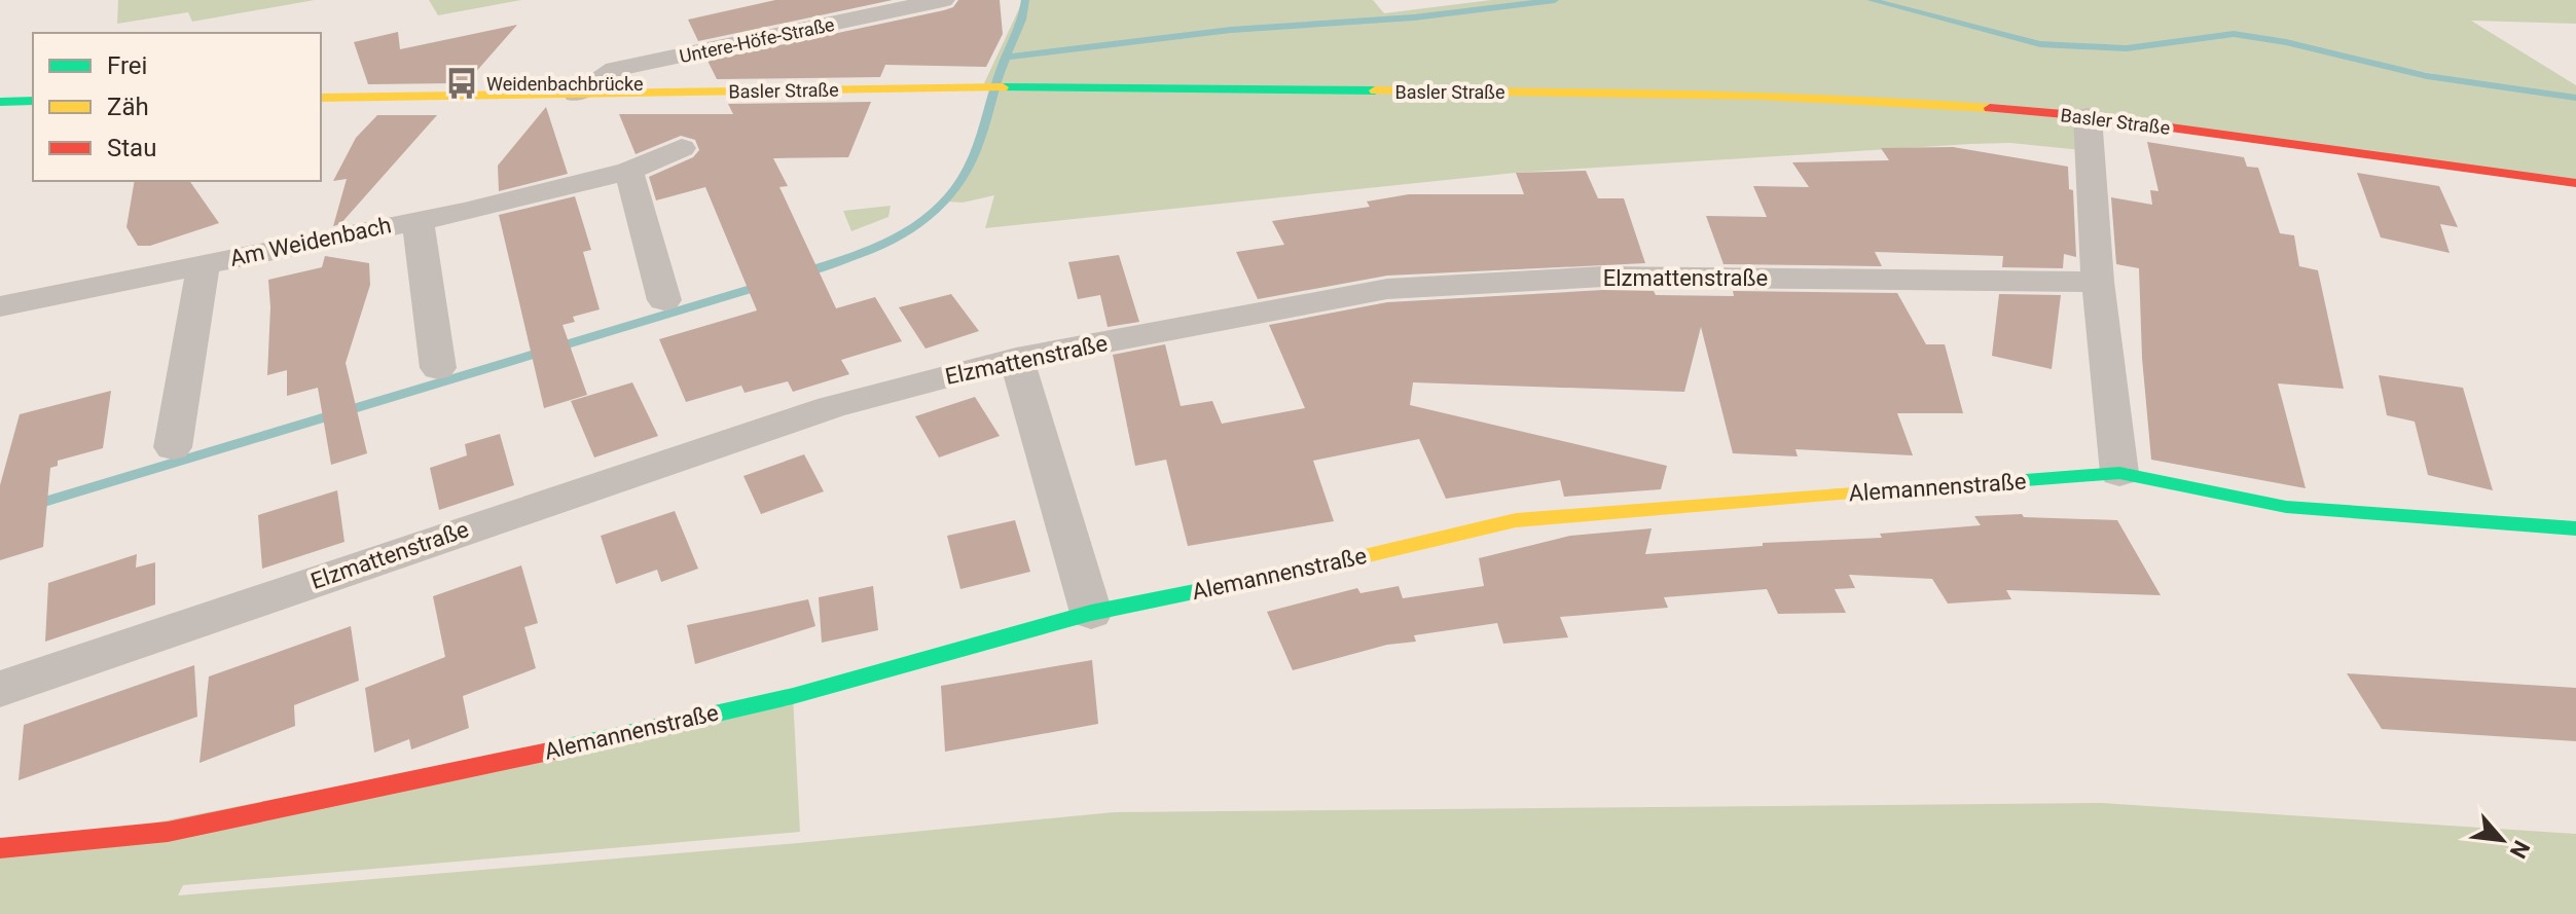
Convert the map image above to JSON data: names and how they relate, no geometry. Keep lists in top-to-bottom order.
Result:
{
  "streets": {
    "street": [
      "Untere-Höfe-Straße",
      "Basler Straße",
      "Am Weidenbach",
      "Elzmattenstraße",
      "Alemannenstraße"
    ]
  },
  "crossings": [
    ["Untere-Höfe-Straße", "Basler Straße"]
  ],
  "places": {
    "bus stop": ["Weidenbachbrücke"]
  },
  "legend": ["Frei", "Zäh", "Stau"],
  "north": "bottom right"
}
